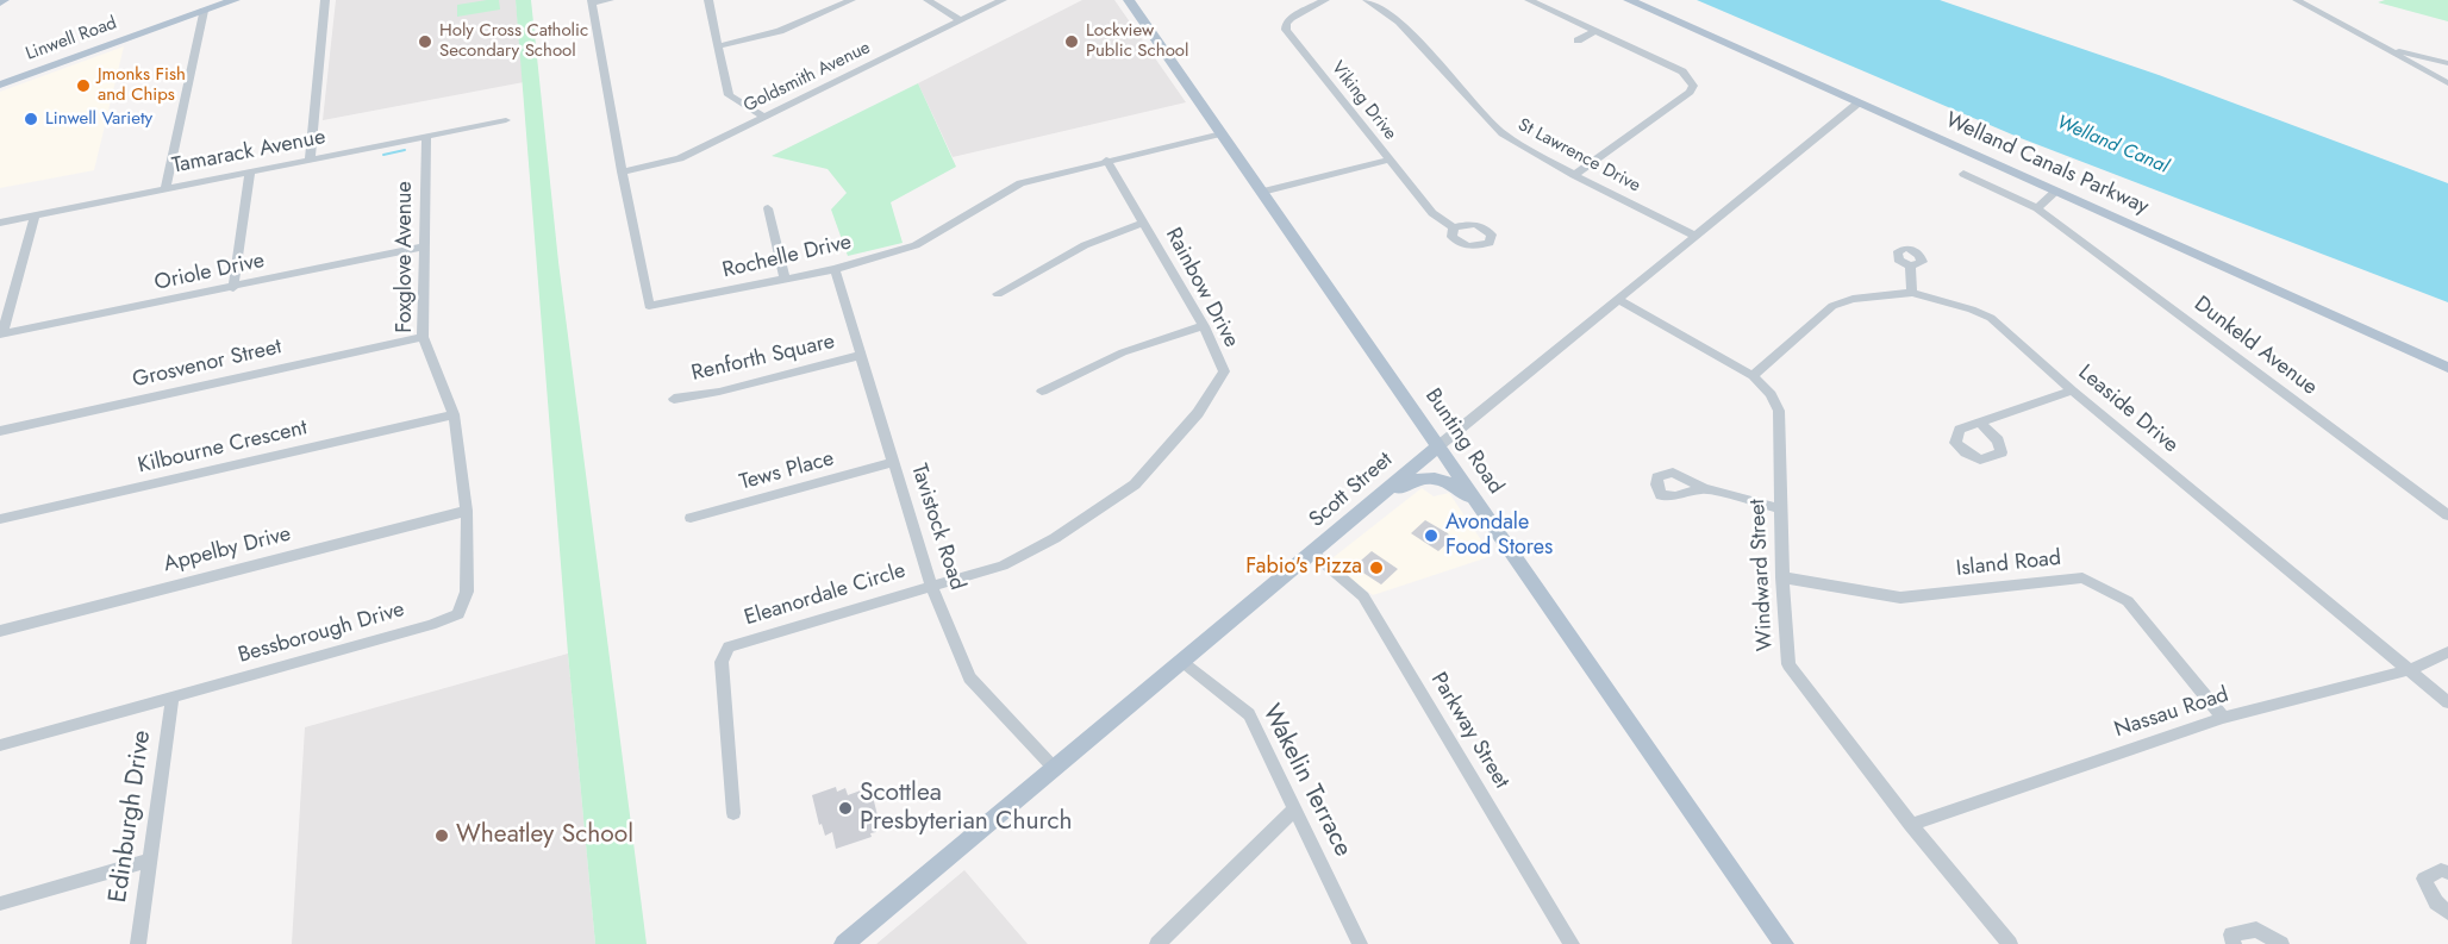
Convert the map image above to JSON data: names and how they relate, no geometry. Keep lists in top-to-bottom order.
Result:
{
  "streets": {
    "main road": [
      "Linwell Road",
      "Welland Canals Parkway",
      "Bunting Road",
      "Scott Street"
    ],
    "street": [
      "Goldsmith Avenue",
      "Viking Drive",
      "Tamarack Avenue",
      "St Lawrence Drive",
      "Foxglove Avenue",
      "Rochelle Drive",
      "Oriole Drive",
      "Rainbow Drive",
      "Dunkeld Avenue",
      "Renforth Square",
      "Grosvenor Street",
      "Leaside Drive",
      "Kilbourne Crescent",
      "Tews Place",
      "Tavistock Road",
      "Appelby Drive",
      "Island Road",
      "Windward Street",
      "Eleanordale Circle",
      "Bessborough Drive",
      "Nassau Road",
      "Parkway Street",
      "Wakelin Terrace",
      "Edinburgh Drive"
    ]
  },
  "crossings": [
    ["Goldsmith Avenue", "Rochelle Drive"],
    ["Tamarack Avenue", "Foxglove Avenue"],
    ["St Lawrence Drive", "Scott Street"],
    ["Welland Canals Parkway", "Scott Street"],
    ["Foxglove Avenue", "Oriole Drive"],
    ["Foxglove Avenue", "Grosvenor Street"],
    ["Foxglove Avenue", "Kilbourne Crescent"],
    ["Foxglove Avenue", "Bessborough Drive"],
    ["Rochelle Drive", "Rainbow Drive"],
    ["Rochelle Drive", "Bunting Road"],
    ["Rochelle Drive", "Tavistock Road"],
    ["Rainbow Drive", "Tavistock Road"],
    ["Rainbow Drive", "Eleanordale Circle"],
    ["Renforth Square", "Tavistock Road"],
    ["Leaside Drive", "Windward Street"],
    ["Leaside Drive", "Nassau Road"],
    ["Bunting Road", "Scott Street"],
    ["Kilbourne Crescent", "Bessborough Drive"],
    ["Tews Place", "Tavistock Road"],
    ["Scott Street", "Tavistock Road"],
    ["Scott Street", "Windward Street"],
    ["Scott Street", "Parkway Street"],
    ["Scott Street", "Wakelin Terrace"],
    ["Tavistock Road", "Eleanordale Circle"],
    ["Appelby Drive", "Bessborough Drive"],
    ["Island Road", "Windward Street"],
    ["Island Road", "Nassau Road"],
    ["Windward Street", "Nassau Road"],
    ["Bessborough Drive", "Edinburgh Drive"]
  ],
  "water": ["Welland Canal"],
  "places": [
    "Holy Cross Catholic Secondary School",
    "Lockview Public School",
    "Jmonks Fish and Chips",
    "Linwell Variety",
    "Avondale Food Stores",
    "Fabio's Pizza",
    "Scottlea Presbyterian Church",
    "Wheatley School"
  ]
}
